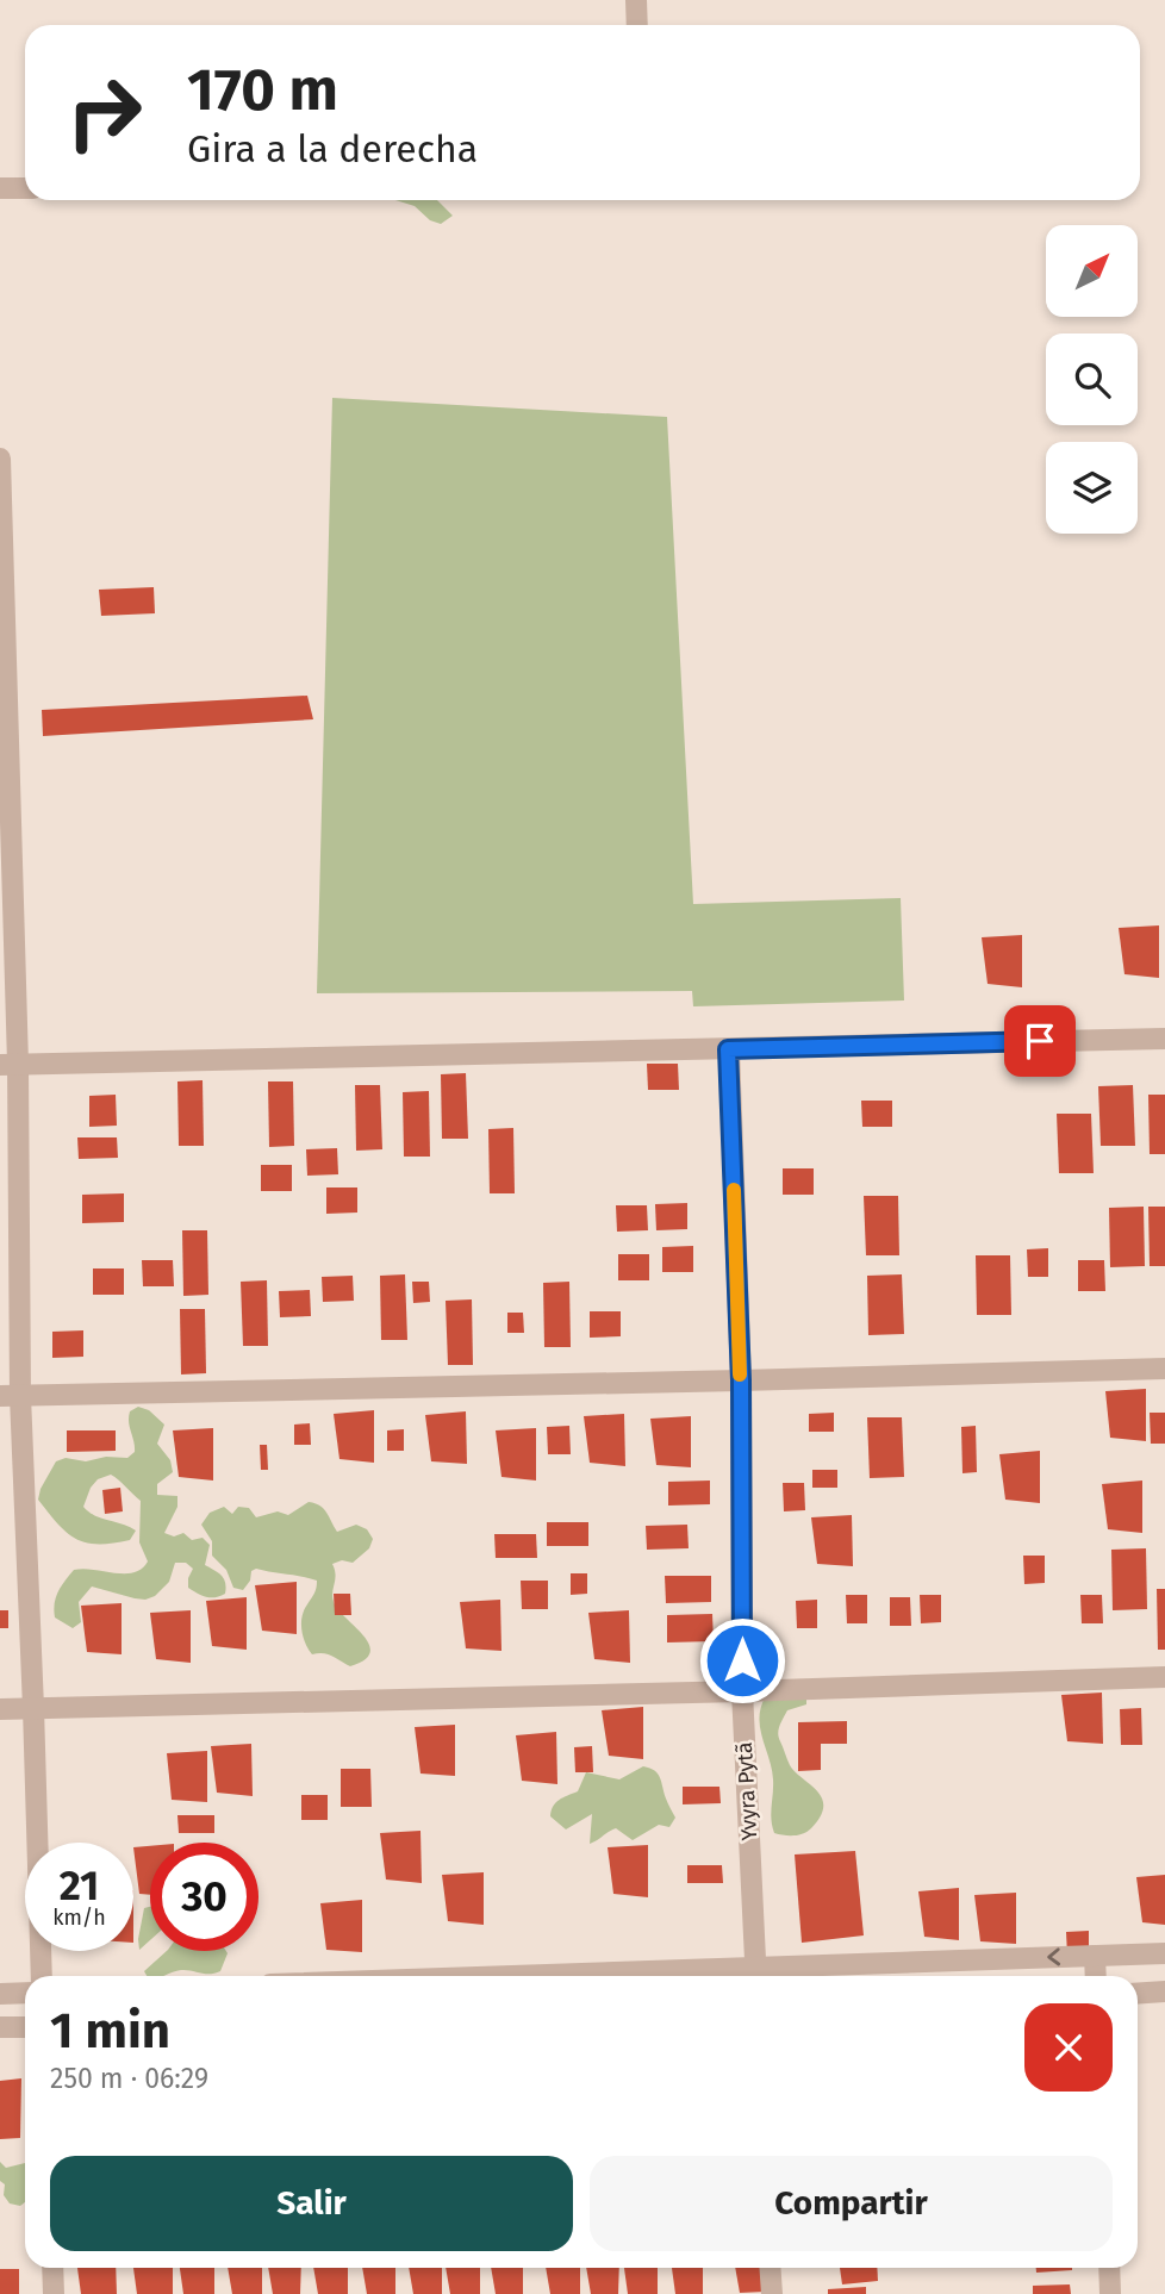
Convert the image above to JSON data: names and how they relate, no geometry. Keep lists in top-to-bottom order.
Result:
{
  "streets": {
    "street": ["Yvyra Pytã"]
  },
  "north": "top right",
  "page": {
    "turn": ["170 m", "Gira a la derecha"],
    "speed": "21 km/h",
    "limit": "30",
    "heading": ["1 min", "250 m · 06:29"],
    "buttons": ["Salir", "Compartir"]
  }
}
